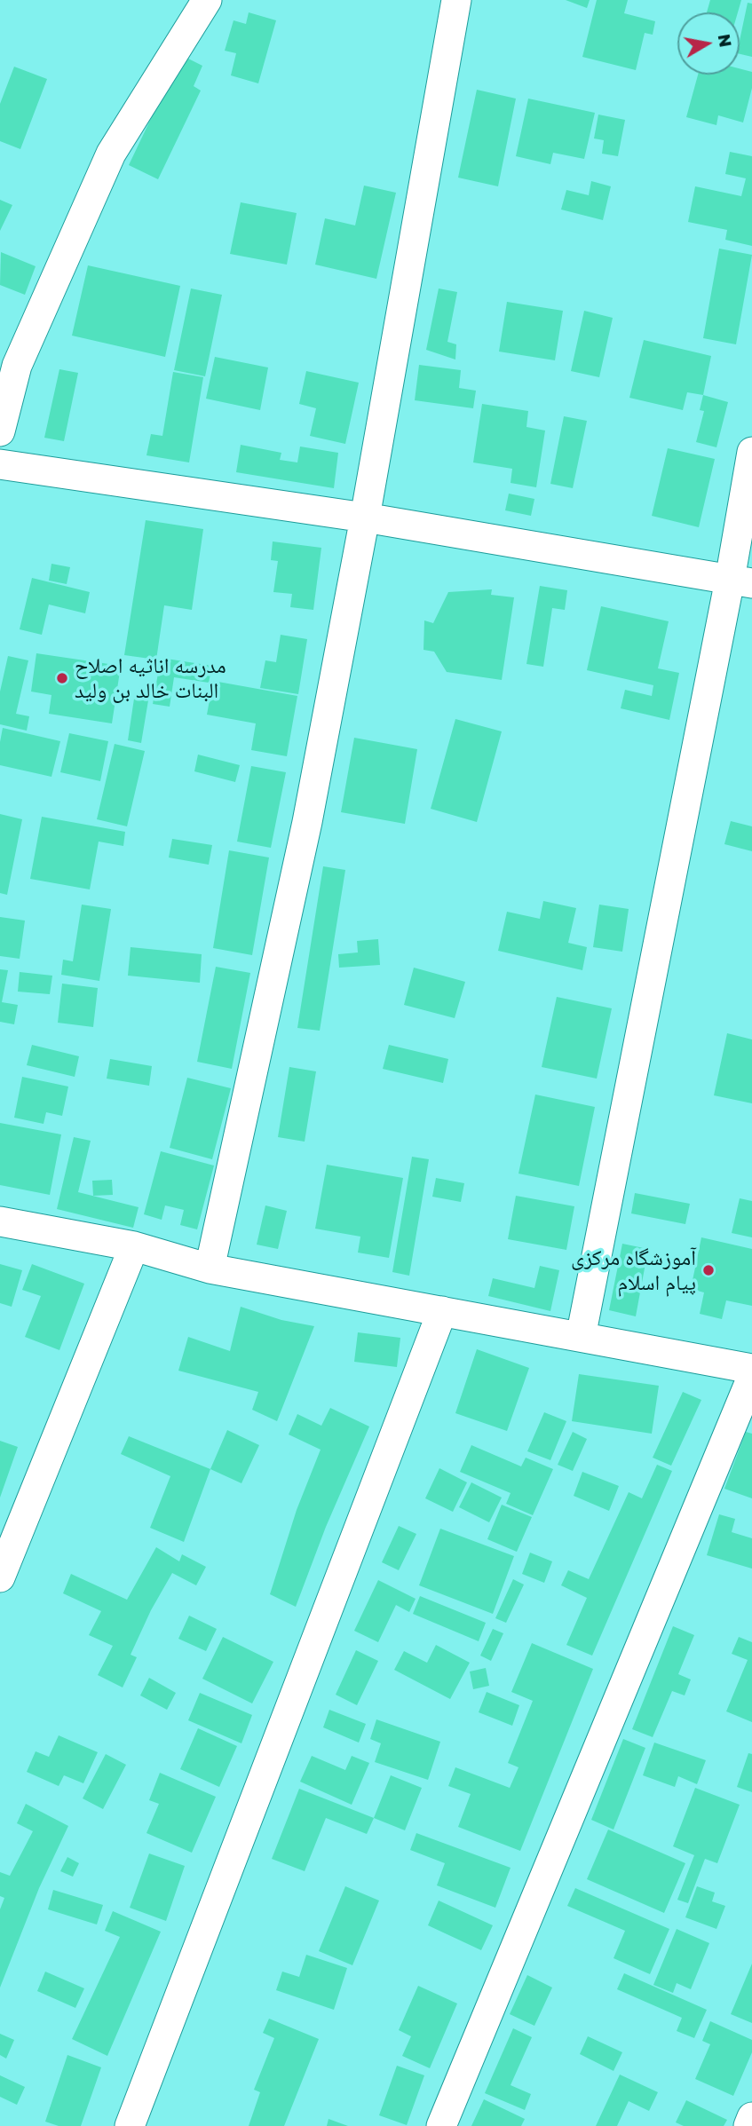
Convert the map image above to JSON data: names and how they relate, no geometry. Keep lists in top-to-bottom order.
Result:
{
  "places": ["مدرسه اناثیه اصلاح البنات خالد بن ولید", "آموزشگاه مرکزی پیام اسلام"],
  "north": "right"
}
